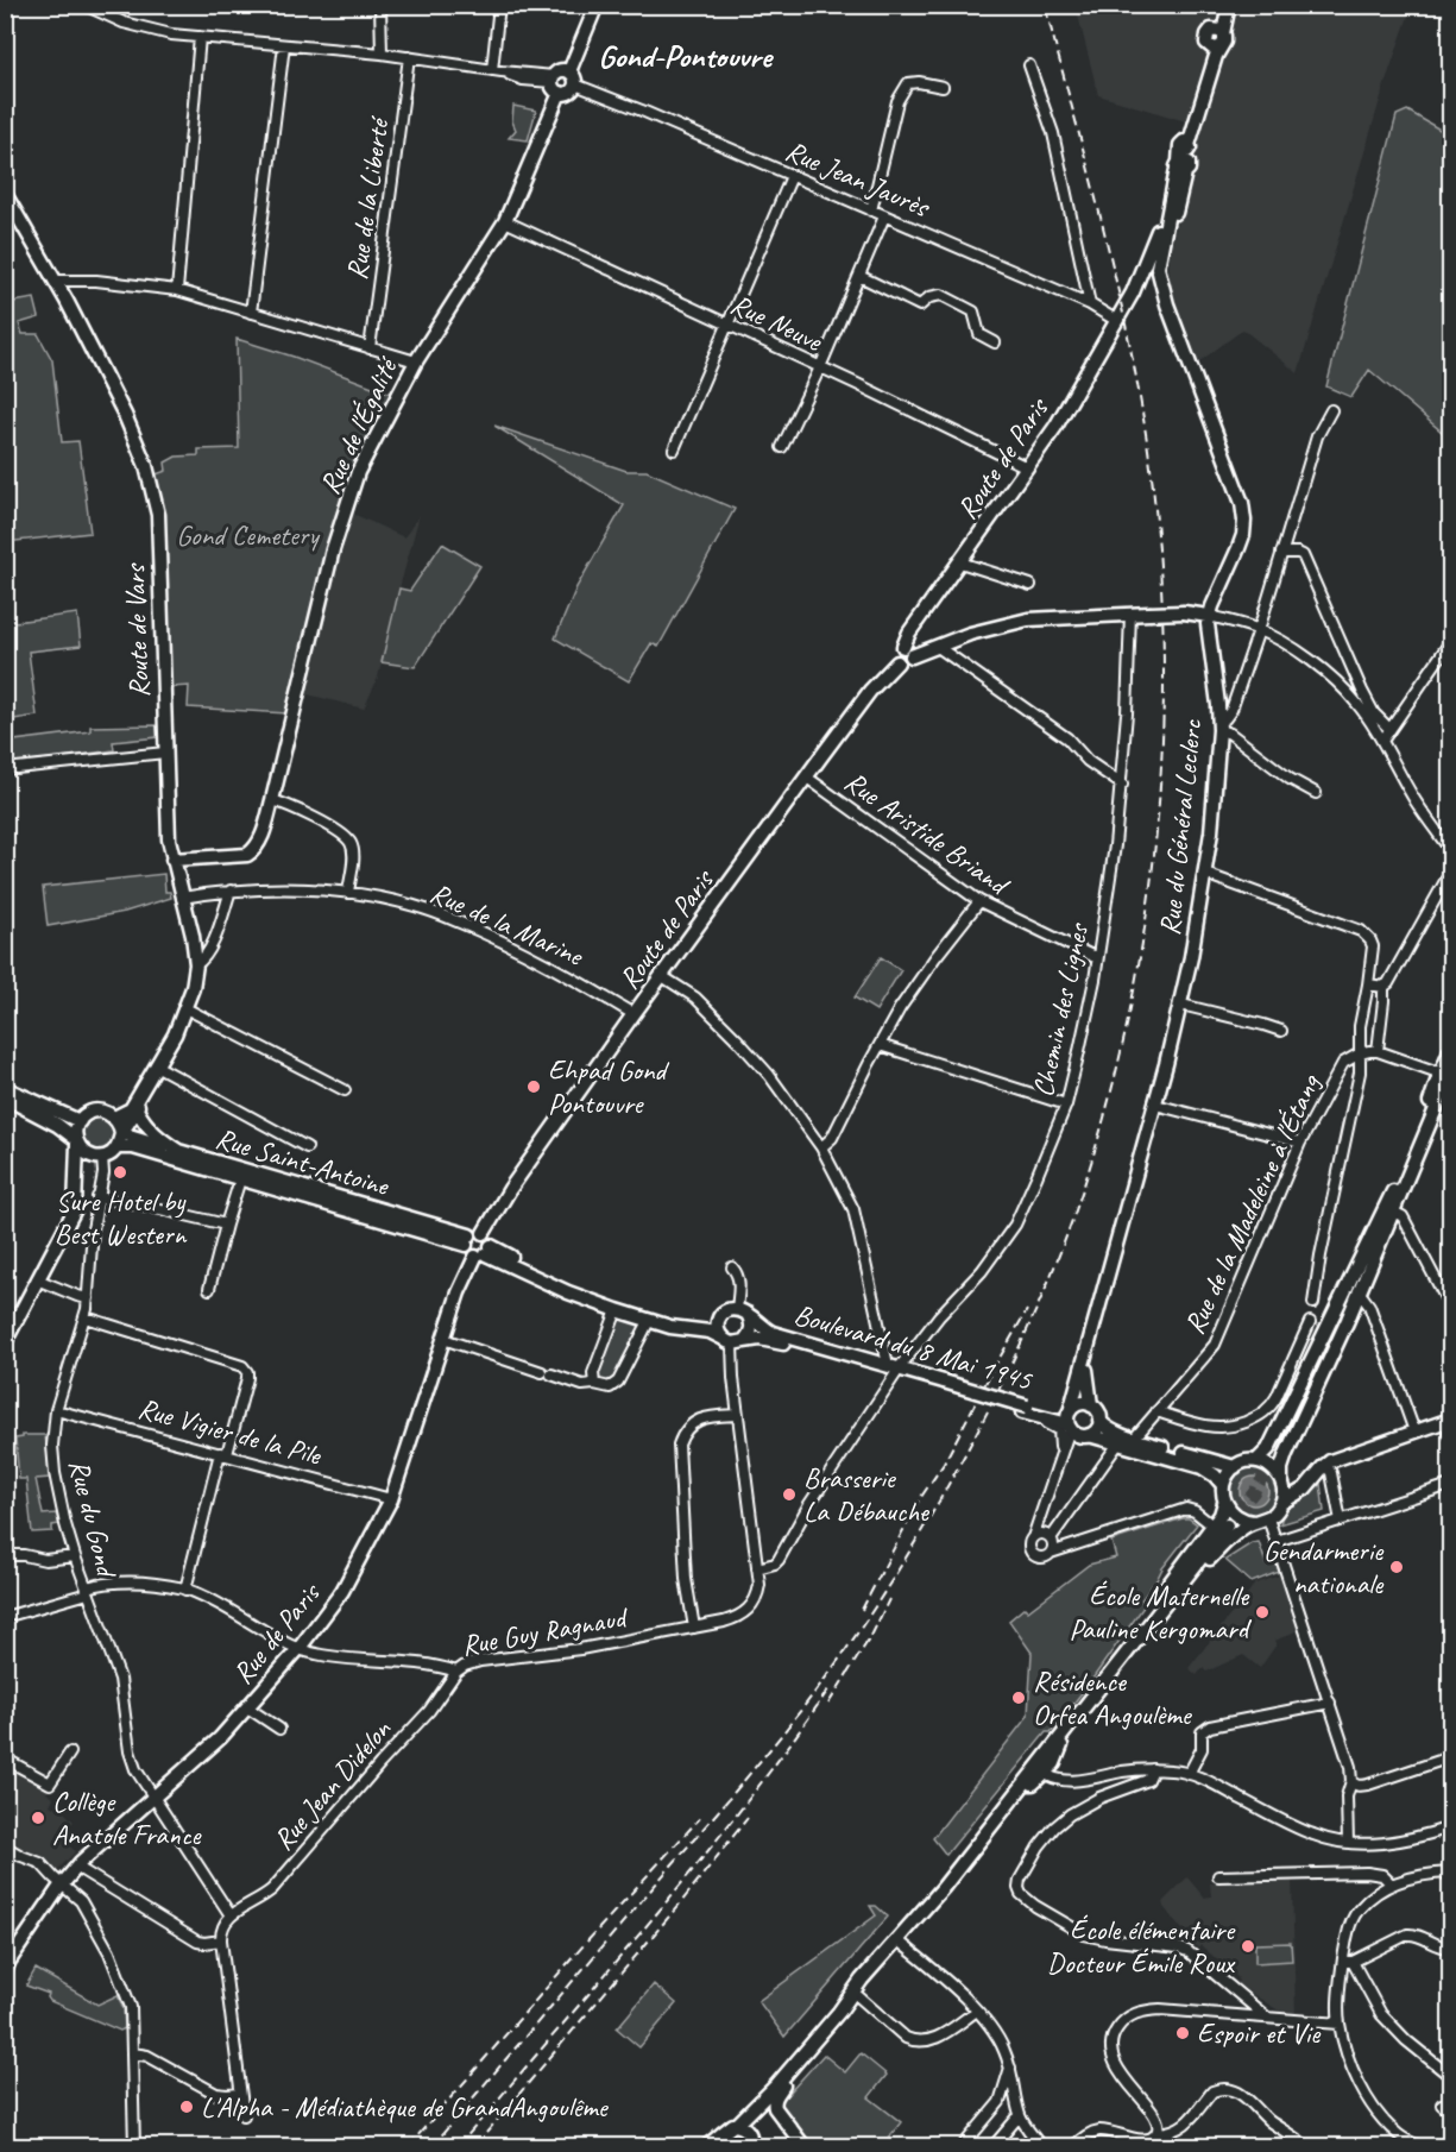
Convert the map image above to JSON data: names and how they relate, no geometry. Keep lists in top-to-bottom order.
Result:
{
  "streets": {
    "main road": [
      "Rue de l'Égalité",
      "Route de Paris",
      "Route de Vars",
      "Rue du Général Leclerc",
      "Rue Saint-Antoine",
      "Boulevard du 8 Mai 1945",
      "Rue de Paris"
    ],
    "street": [
      "Rue Jean Jaurès",
      "Rue de la Liberté",
      "Rue Neuve",
      "Rue Aristide Briand",
      "Rue de la Marine",
      "Chemin des Lignes",
      "Rue de la Madeleine à l'Étang",
      "Rue Vigier de la Pile",
      "Rue du Gond",
      "Rue Guy Ragnaud",
      "Rue Jean Didelon"
    ]
  },
  "crossings": [
    ["Rue Jean Jaurès", "Rue de l'Égalité"],
    ["Rue Jean Jaurès", "Route de Paris"],
    ["Rue Neuve", "Rue de l'Égalité"],
    ["Rue Neuve", "Route de Paris"],
    ["Rue de l'Égalité", "Route de Vars"],
    ["Route de Paris", "Rue du Général Leclerc"],
    ["Route de Paris", "Rue Aristide Briand"],
    ["Route de Paris", "Rue de la Marine"],
    ["Route de Paris", "Rue Saint-Antoine"],
    ["Route de Vars", "Rue de la Marine"],
    ["Route de Vars", "Rue Saint-Antoine"],
    ["Route de Vars", "Rue du Gond"],
    ["Rue du Général Leclerc", "Boulevard du 8 Mai 1945"],
    ["Rue Aristide Briand", "Chemin des Lignes"],
    ["Chemin des Lignes", "Boulevard du 8 Mai 1945"],
    ["Chemin des Lignes", "Rue Guy Ragnaud"],
    ["Rue Saint-Antoine", "Rue du Gond"],
    ["Boulevard du 8 Mai 1945", "Rue de Paris"],
    ["Rue Vigier de la Pile", "Rue du Gond"],
    ["Rue Vigier de la Pile", "Rue de Paris"],
    ["Rue du Gond", "Rue de Paris"],
    ["Rue du Gond", "Rue Jean Didelon"],
    ["Rue Guy Ragnaud", "Rue de Paris"],
    ["Rue Guy Ragnaud", "Rue Jean Didelon"]
  ],
  "districts": ["Gond-Pontouvre"],
  "parks": ["Gond Cemetery"],
  "places": [
    "Ehpad Gond Pontouvre",
    "Sure Hotel by Best Western",
    "Brasserie La Débauche",
    "Gendarmerie nationale",
    "École Maternelle Pauline Kergomard",
    "Résidence Orfea Angoulème",
    "Collège Anatole France",
    "École élémentaire Docteur Émile Roux",
    "Espoir et Vie",
    "L'Alpha - Médiathèque de GrandAngoulême"
  ]
}
